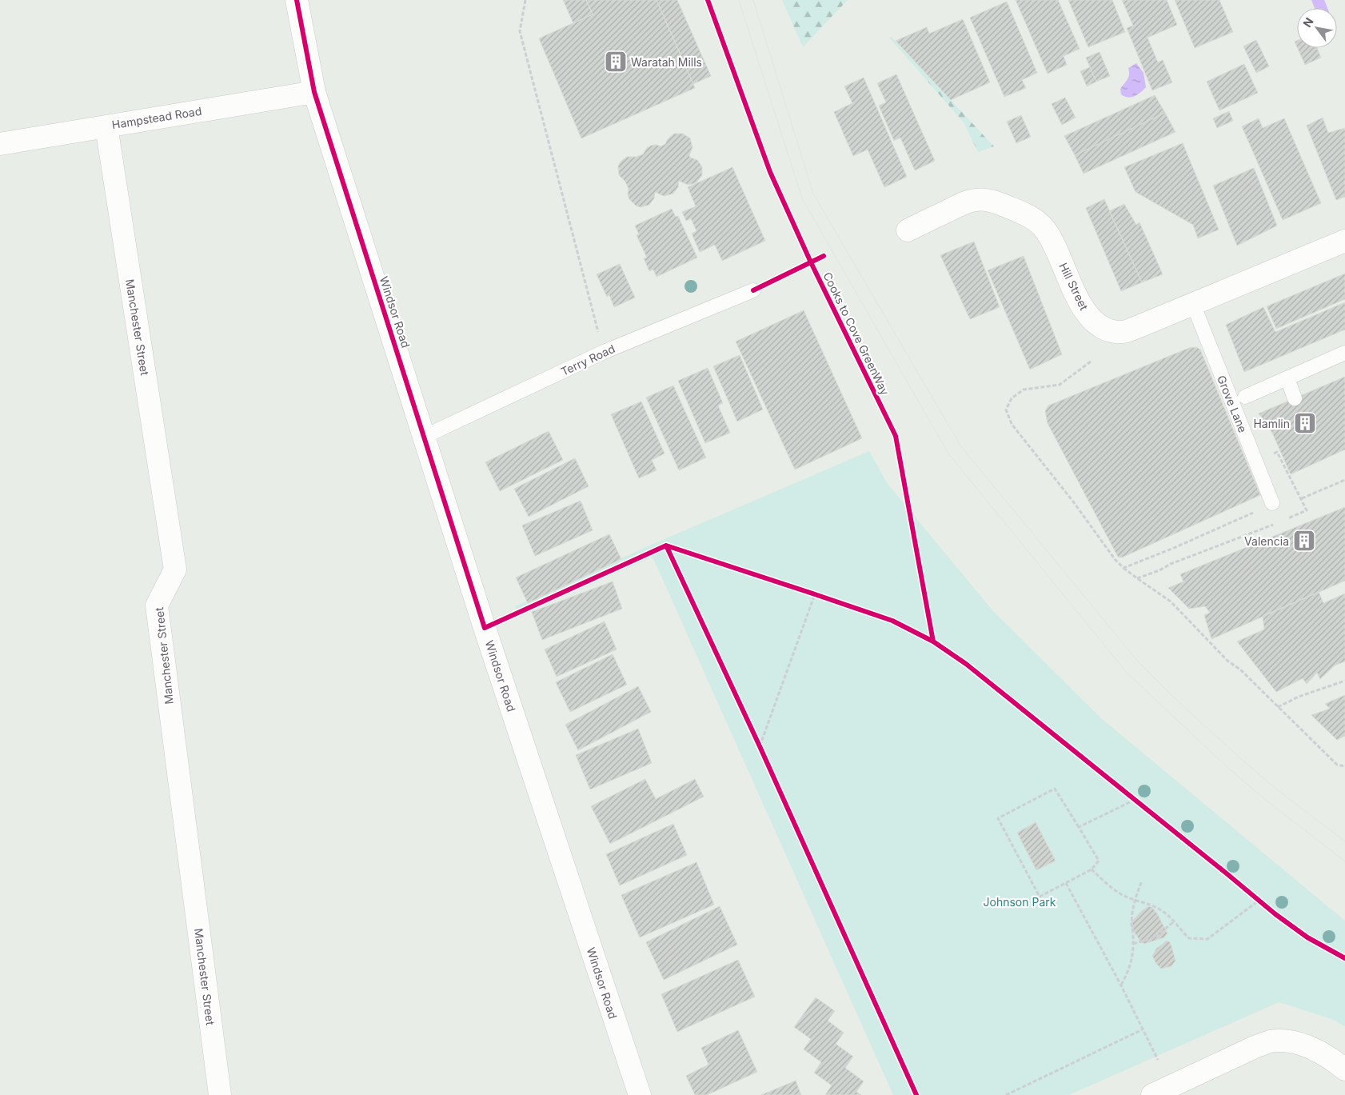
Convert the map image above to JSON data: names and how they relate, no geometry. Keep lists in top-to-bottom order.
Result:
{
  "streets": {
    "street": [
      "Hampstead Road",
      "Hill Street",
      "Windsor Road",
      "Manchester Street"
    ],
    "lane": ["Terry Road", "Grove Lane"],
    "cycle path": ["Cooks to Cove GreenWay"]
  },
  "crossings": [
    ["Hampstead Road", "Windsor Road"],
    ["Hampstead Road", "Manchester Street"],
    ["Hill Street", "Grove Lane"],
    ["Windsor Road", "Terry Road"]
  ],
  "parks": ["Johnson Park"],
  "places": {
    "building": ["Waratah Mills", "Hamlin", "Valencia"]
  },
  "north": "top left"
}
